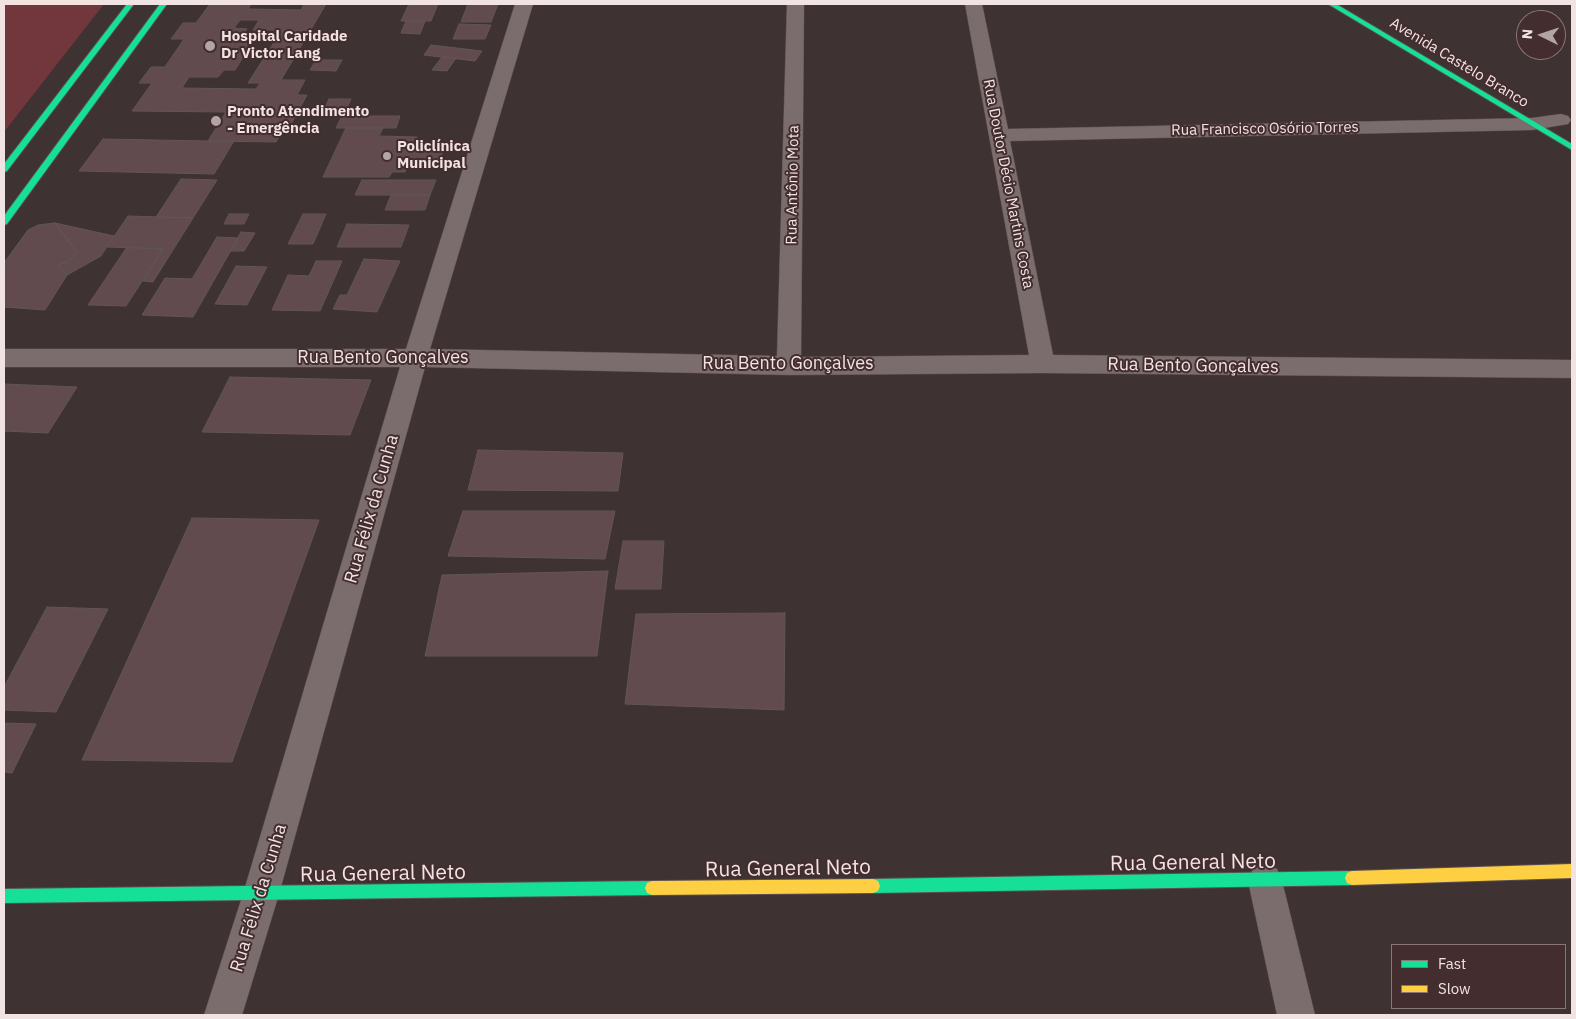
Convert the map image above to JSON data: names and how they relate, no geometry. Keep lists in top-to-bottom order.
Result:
{
  "streets": {
    "street": [
      "Avenida Castelo Branco",
      "Rua Francisco Osório Torres",
      "Rua Doutor Décio Martins Costa",
      "Rua Antônio Mota",
      "Rua Bento Gonçalves",
      "Rua Félix da Cunha",
      "Rua General Neto"
    ]
  },
  "crossings": [
    ["Avenida Castelo Branco", "Rua Francisco Osório Torres"],
    ["Rua Francisco Osório Torres", "Rua Doutor Décio Martins Costa"],
    ["Rua Doutor Décio Martins Costa", "Rua Bento Gonçalves"],
    ["Rua Antônio Mota", "Rua Bento Gonçalves"],
    ["Rua Bento Gonçalves", "Rua Félix da Cunha"],
    ["Rua Félix da Cunha", "Rua General Neto"]
  ],
  "places": ["Hospital Caridade Dr Victor Lang", "Pronto Atendimento - Emergência", "Policlínica Municipal"],
  "legend": ["Fast", "Slow"],
  "north": "left"
}
